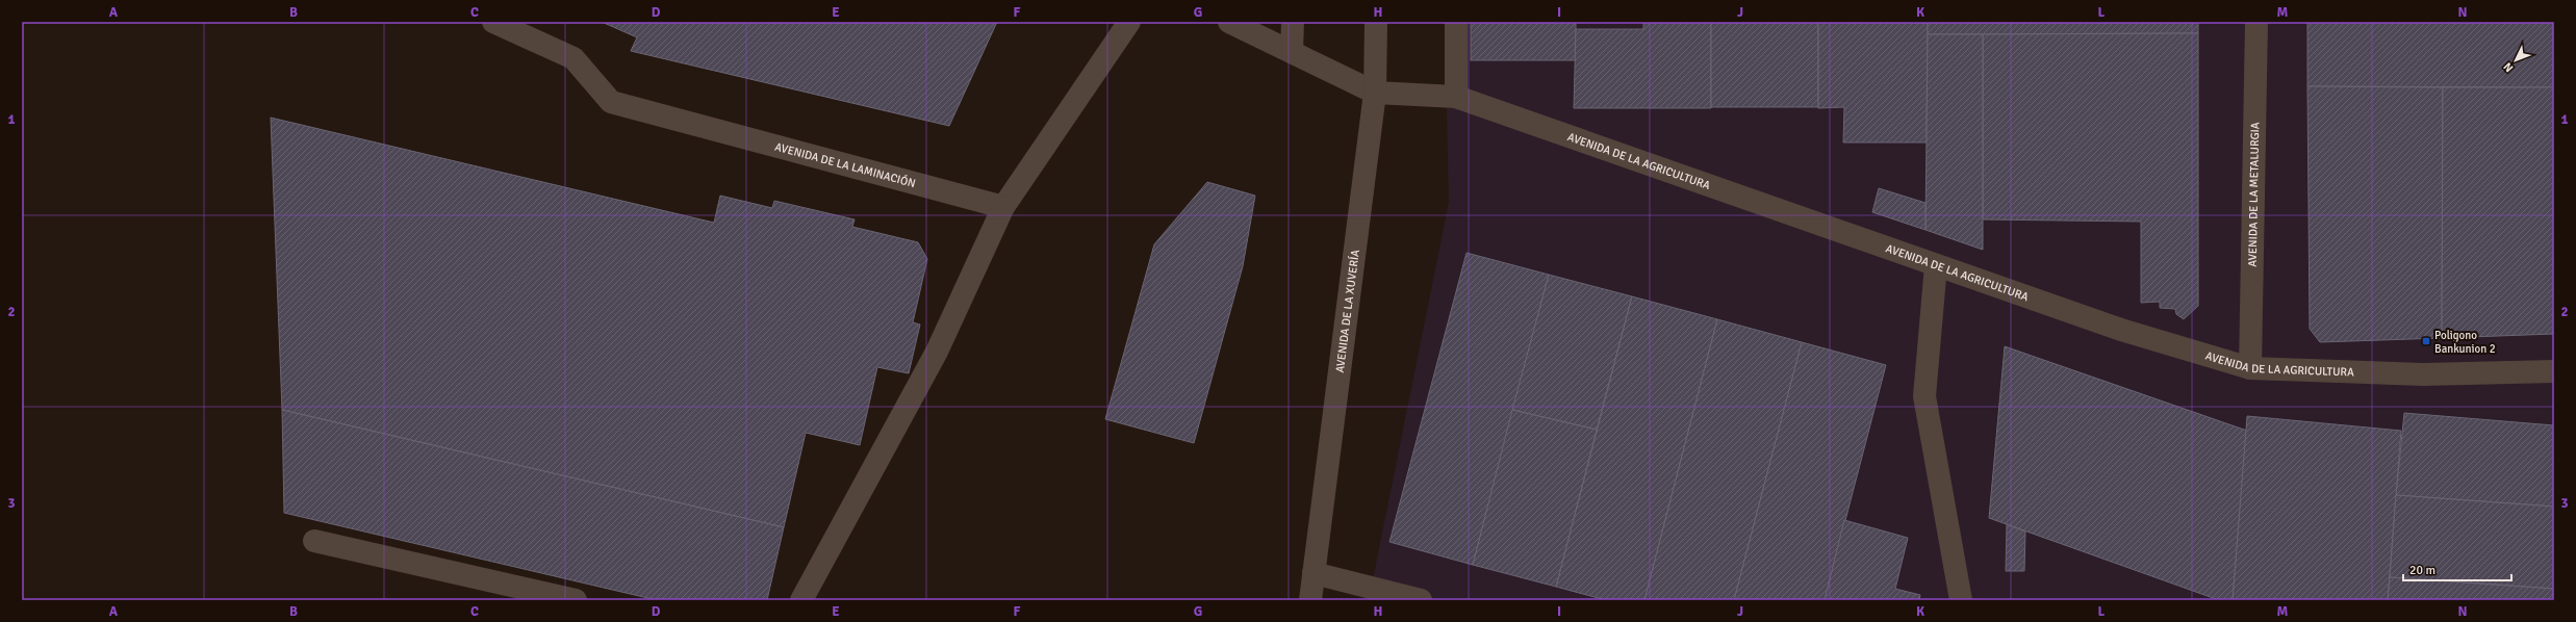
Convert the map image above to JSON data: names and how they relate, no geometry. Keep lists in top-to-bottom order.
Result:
{
  "streets": {
    "street": [
      "AVENIDA DE LA AGRICULTURA",
      "AVENIDA DE LA LAMINACIÓN",
      "AVENIDA DE LA METALURGIA",
      "AVENIDA DE LA XUVERÍA"
    ]
  },
  "crossings": [
    ["AVENIDA DE LA AGRICULTURA", "AVENIDA DE LA METALURGIA"],
    ["AVENIDA DE LA AGRICULTURA", "AVENIDA DE LA XUVERÍA"]
  ],
  "places": {
    "transit": ["Poligono Bankunion 2"]
  },
  "scale_bar": "20 m",
  "north": "bottom left",
  "grid": {
    "columns": [
      "A",
      "B",
      "C",
      "D",
      "E",
      "F",
      "G",
      "H",
      "I",
      "J",
      "K",
      "L",
      "M",
      "N"
    ],
    "rows": ["1", "2", "3"]
  }
}
